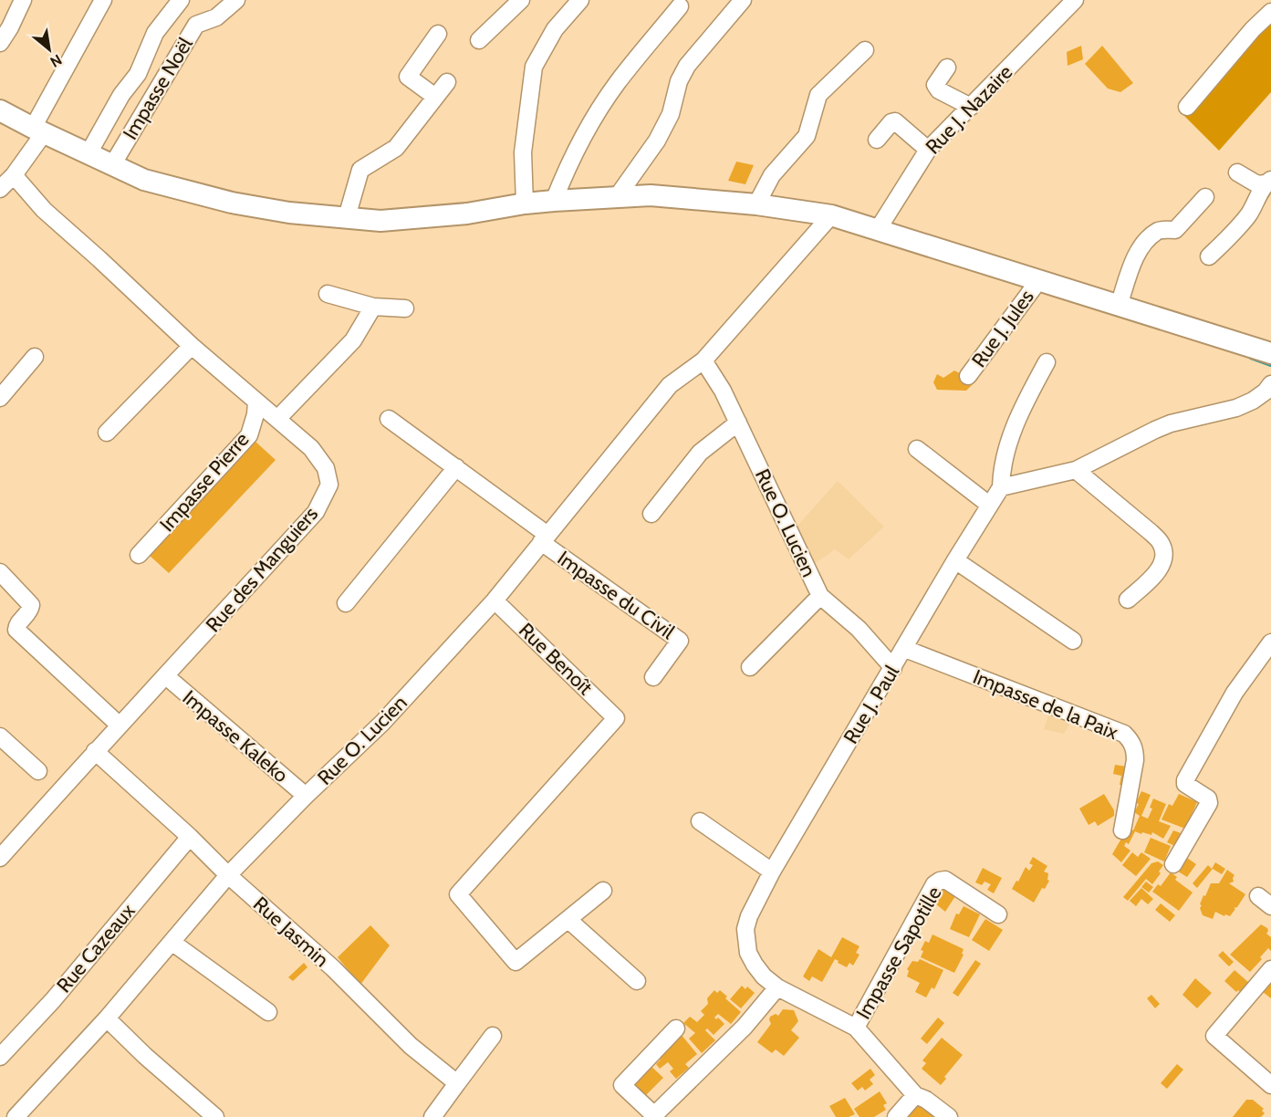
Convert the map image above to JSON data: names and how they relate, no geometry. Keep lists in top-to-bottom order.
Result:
{
  "streets": {
    "street": [
      "Impasse Noël",
      "Rue J. Nazaire",
      "Rue J. Jules",
      "Impasse Pierre",
      "Rue O. Lucien",
      "Rue des Manguiers",
      "Impasse du Civil",
      "Rue Benoît",
      "Rue J. Paul",
      "Impasse de la Paix",
      "Impasse Kaleko",
      "Rue Jasmin",
      "Rue Cazeaux",
      "Impasse Sapotille"
    ]
  },
  "crossings": [
    ["Impasse Pierre", "Rue des Manguiers"],
    ["Rue O. Lucien", "Impasse du Civil"],
    ["Rue O. Lucien", "Rue Benoît"],
    ["Rue O. Lucien", "Rue J. Paul"],
    ["Rue O. Lucien", "Impasse Kaleko"],
    ["Rue O. Lucien", "Rue Jasmin"],
    ["Rue des Manguiers", "Impasse Kaleko"],
    ["Rue des Manguiers", "Rue Jasmin"],
    ["Rue J. Paul", "Impasse de la Paix"],
    ["Rue J. Paul", "Impasse Sapotille"],
    ["Rue Jasmin", "Rue Cazeaux"]
  ],
  "north": "bottom right"
}
